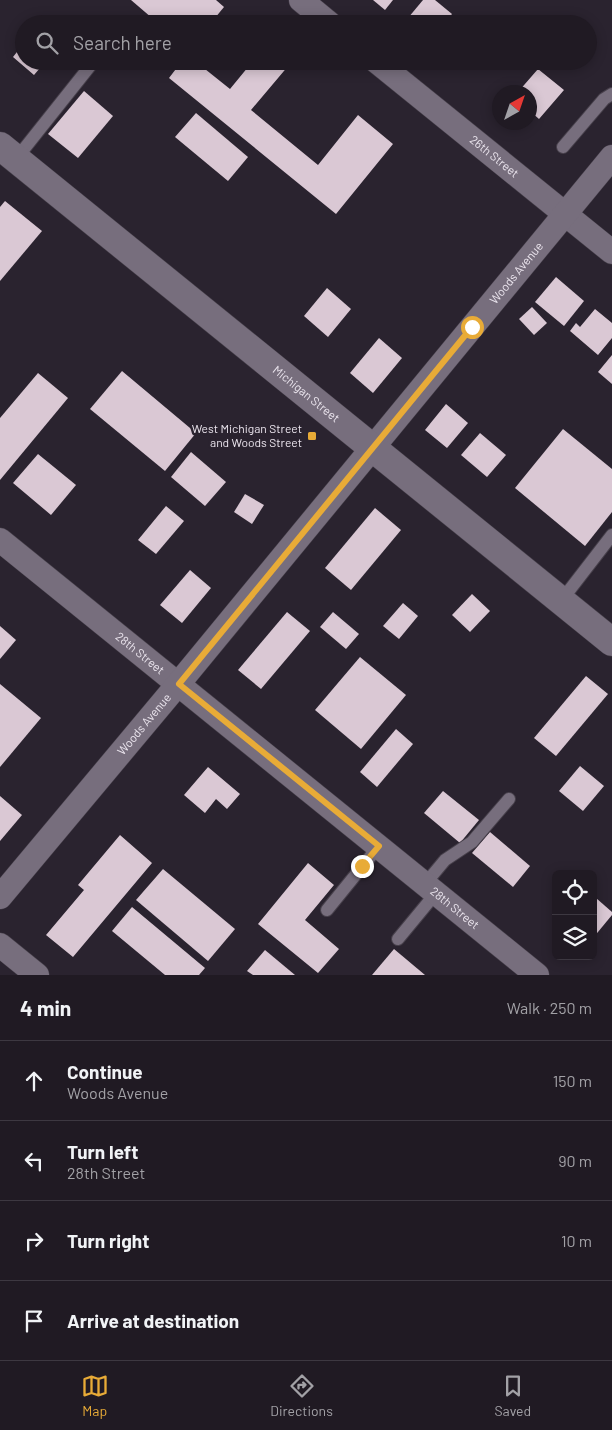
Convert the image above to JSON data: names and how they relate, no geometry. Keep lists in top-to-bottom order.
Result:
{
  "streets": {
    "main road": ["Michigan Street"],
    "street": ["26th Street", "Woods Avenue", "28th Street"]
  },
  "crossings": [
    ["26th Street", "Woods Avenue"],
    ["Woods Avenue", "Michigan Street"],
    ["Woods Avenue", "28th Street"]
  ],
  "places": {
    "transit": ["West Michigan Street and Woods Street"]
  },
  "north": "top right",
  "page": {
    "search": "Search here",
    "heading": ["4 min", "Walk · 250 m"],
    "list": [
      ["Continue", "Woods Avenue", "150 m"],
      ["Turn left", "28th Street", "90 m"],
      ["Turn right", "10 m"],
      "Arrive at destination"
    ],
    "nav": ["Map", "Directions", "Saved"]
  }
}
